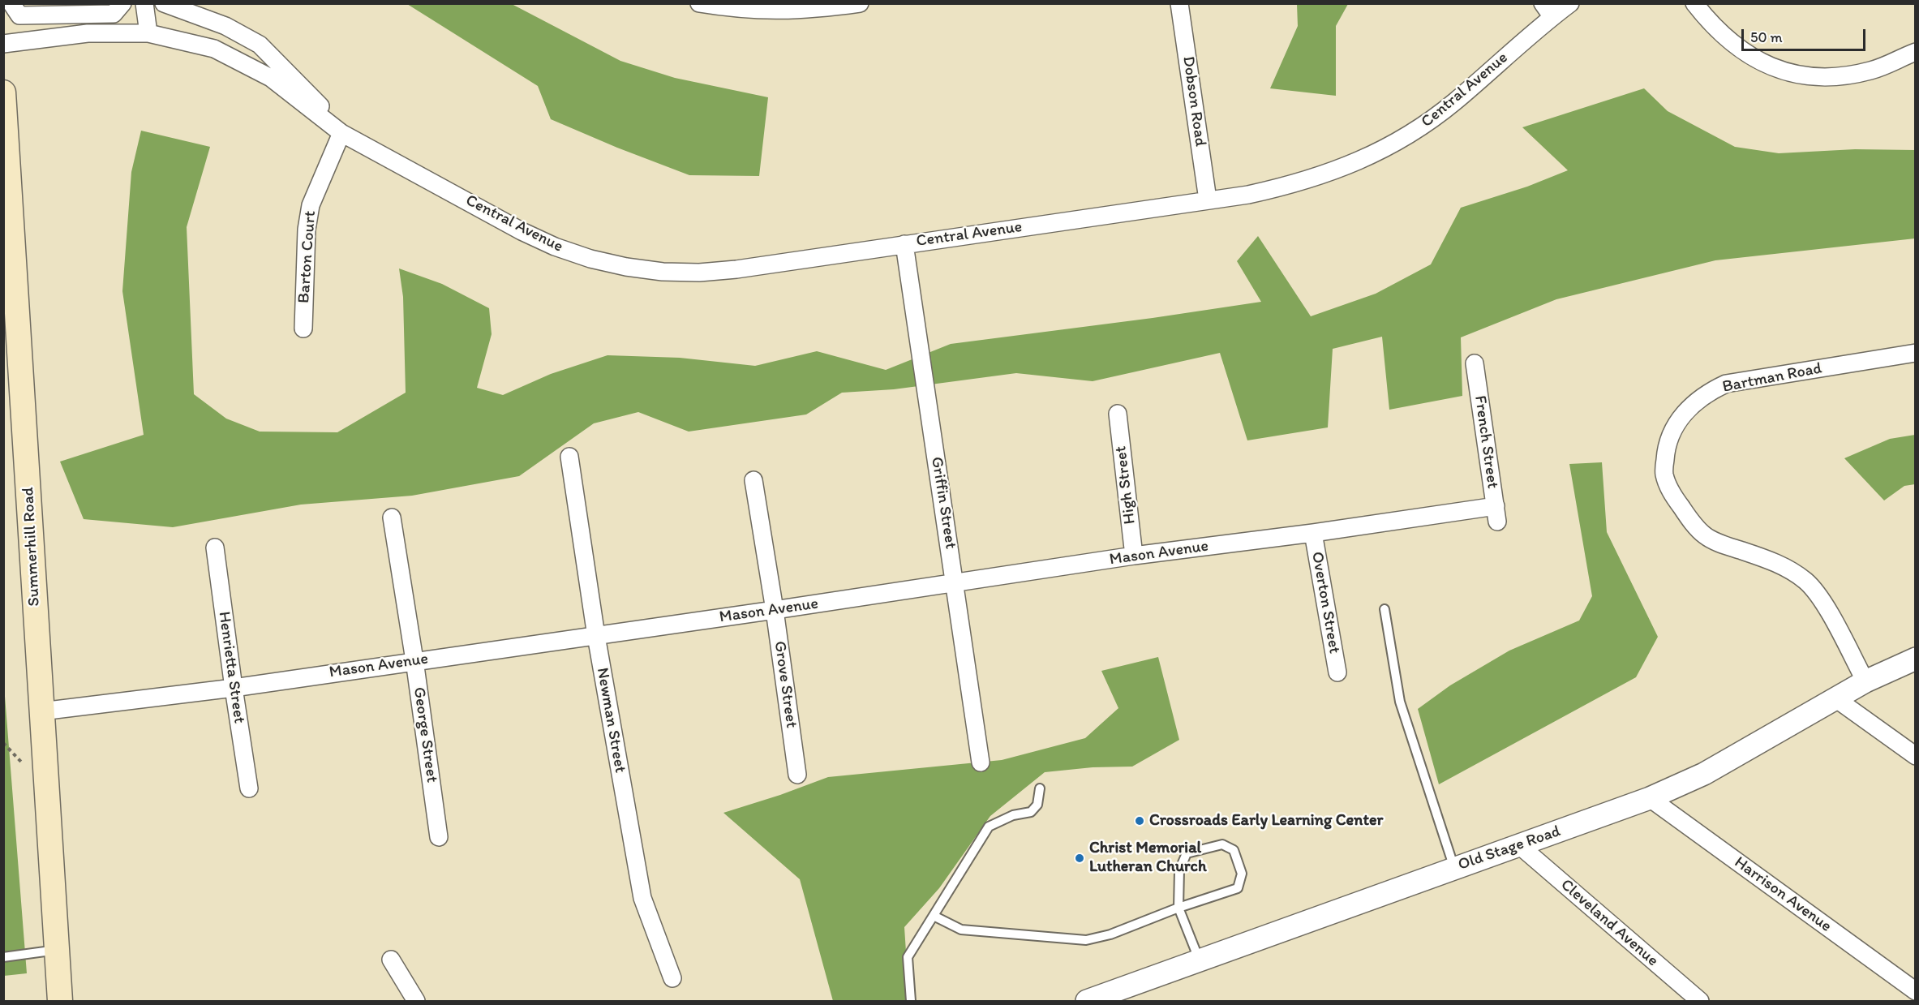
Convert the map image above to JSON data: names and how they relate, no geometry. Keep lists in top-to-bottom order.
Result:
{
  "streets": {
    "main road": ["Summerhill Road"],
    "street": [
      "Central Avenue",
      "Dobson Road",
      "Barton Court",
      "Bartman Road",
      "French Street",
      "High Street",
      "Griffin Street",
      "Mason Avenue",
      "Overton Street",
      "Henrietta Street",
      "Grove Street",
      "Newman Street",
      "George Street",
      "Old Stage Road",
      "Harrison Avenue",
      "Cleveland Avenue"
    ]
  },
  "crossings": [
    ["Central Avenue", "Dobson Road"],
    ["Central Avenue", "Barton Court"],
    ["Central Avenue", "Griffin Street"],
    ["Bartman Road", "Old Stage Road"],
    ["French Street", "Mason Avenue"],
    ["High Street", "Mason Avenue"],
    ["Griffin Street", "Mason Avenue"],
    ["Summerhill Road", "Mason Avenue"],
    ["Mason Avenue", "Overton Street"],
    ["Mason Avenue", "Henrietta Street"],
    ["Mason Avenue", "Grove Street"],
    ["Mason Avenue", "Newman Street"],
    ["Mason Avenue", "George Street"],
    ["Old Stage Road", "Harrison Avenue"],
    ["Old Stage Road", "Cleveland Avenue"]
  ],
  "places": ["Crossroads Early Learning Center", "Christ Memorial Lutheran Church"],
  "scale_bar": "50 m"
}
